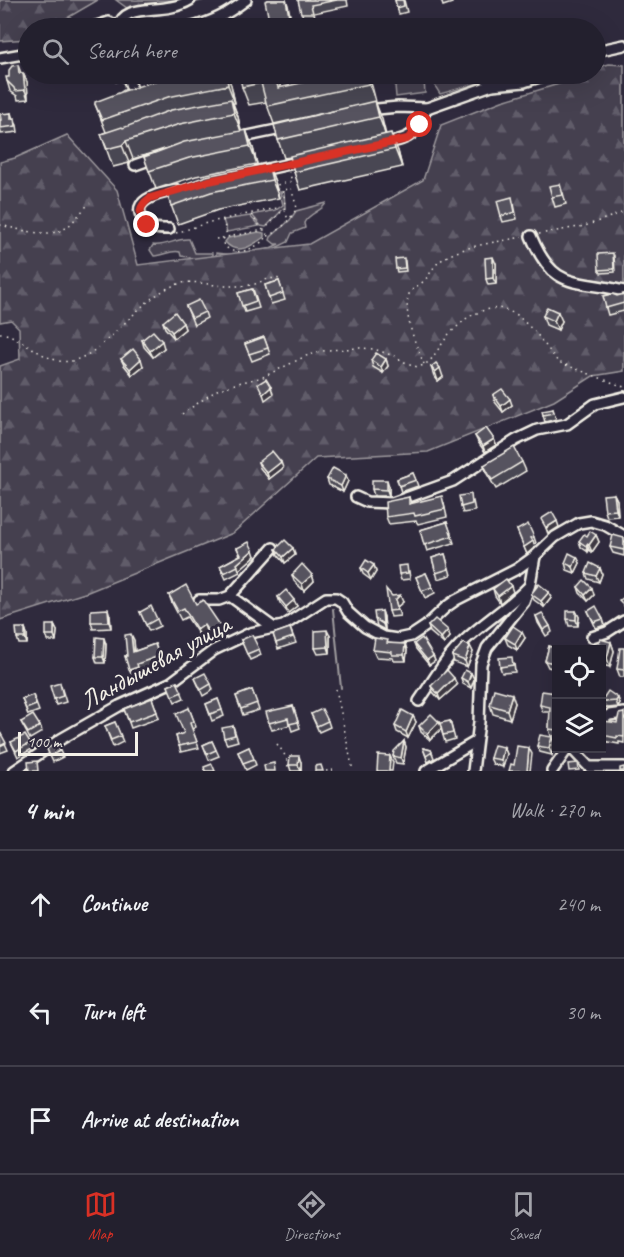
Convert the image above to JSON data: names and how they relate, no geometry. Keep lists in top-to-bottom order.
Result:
{
  "streets": {
    "street": ["Ландышевая улица"]
  },
  "scale_bar": "100 m",
  "page": {
    "search": "Search here",
    "scale": "100 m",
    "heading": ["4 min", "Walk · 270 m"],
    "list": [
      ["Continue", "240 m"],
      ["Turn left", "30 m"],
      "Arrive at destination"
    ],
    "nav": ["Map", "Directions", "Saved"]
  }
}
